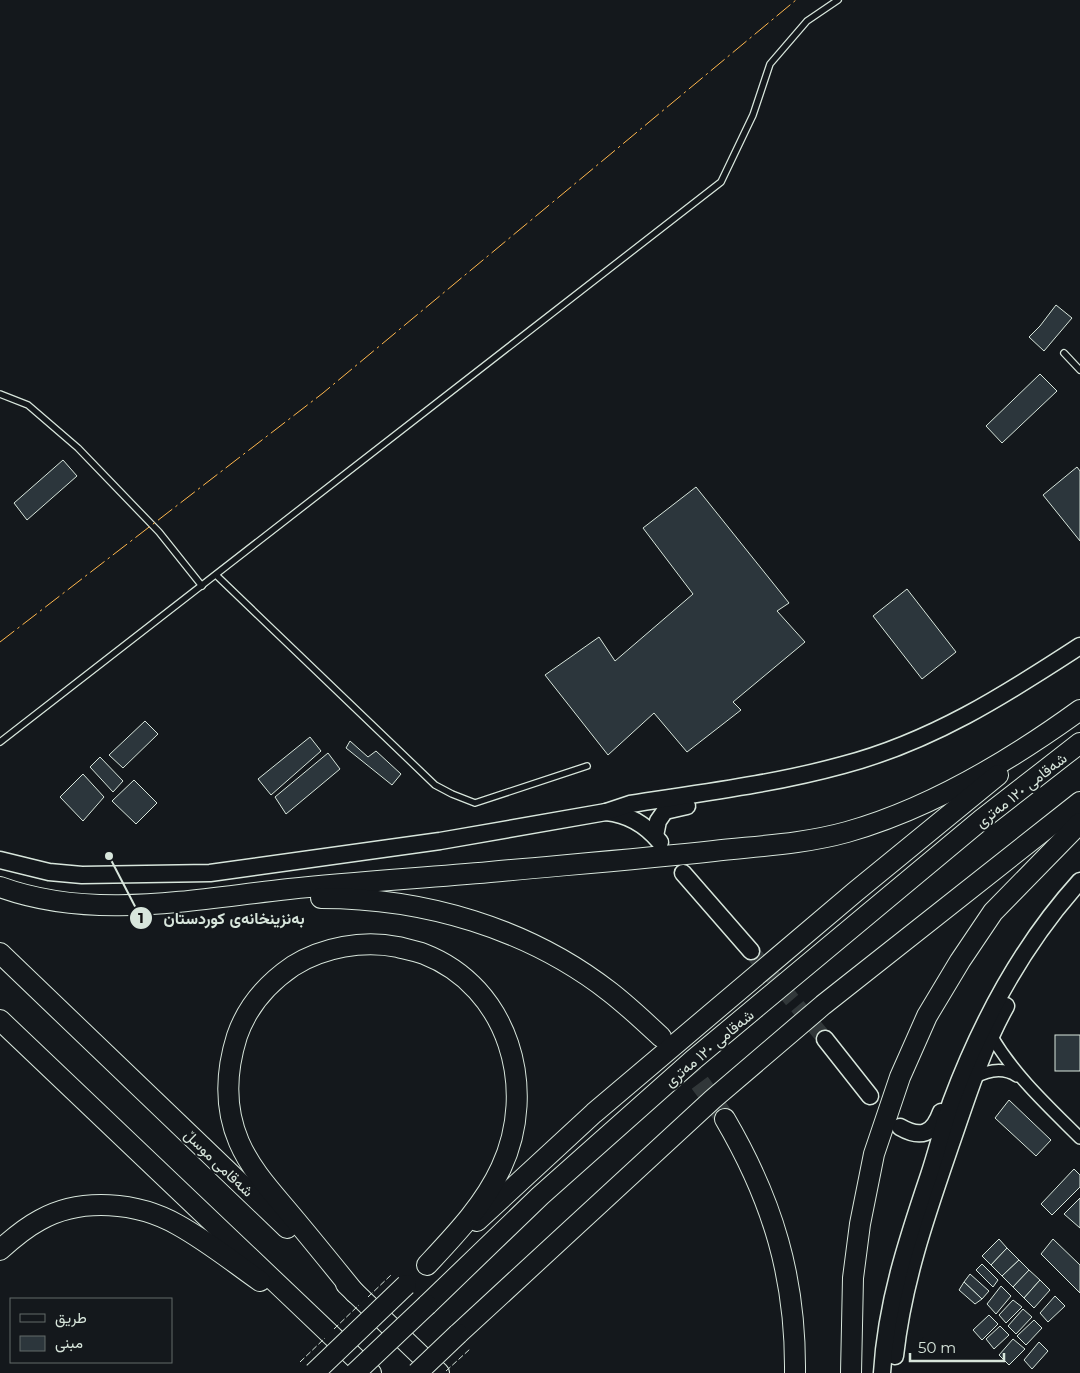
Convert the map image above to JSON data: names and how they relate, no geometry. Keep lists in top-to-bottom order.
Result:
{
  "streets": {
    "highway": ["شەقامی ١٢٠ مەتری", "شەقامی موسڵ"]
  },
  "places": ["بەنزینخانەی کوردستان"],
  "legend": ["طريق", "مبنى"],
  "scale_bar": "50 m"
}
